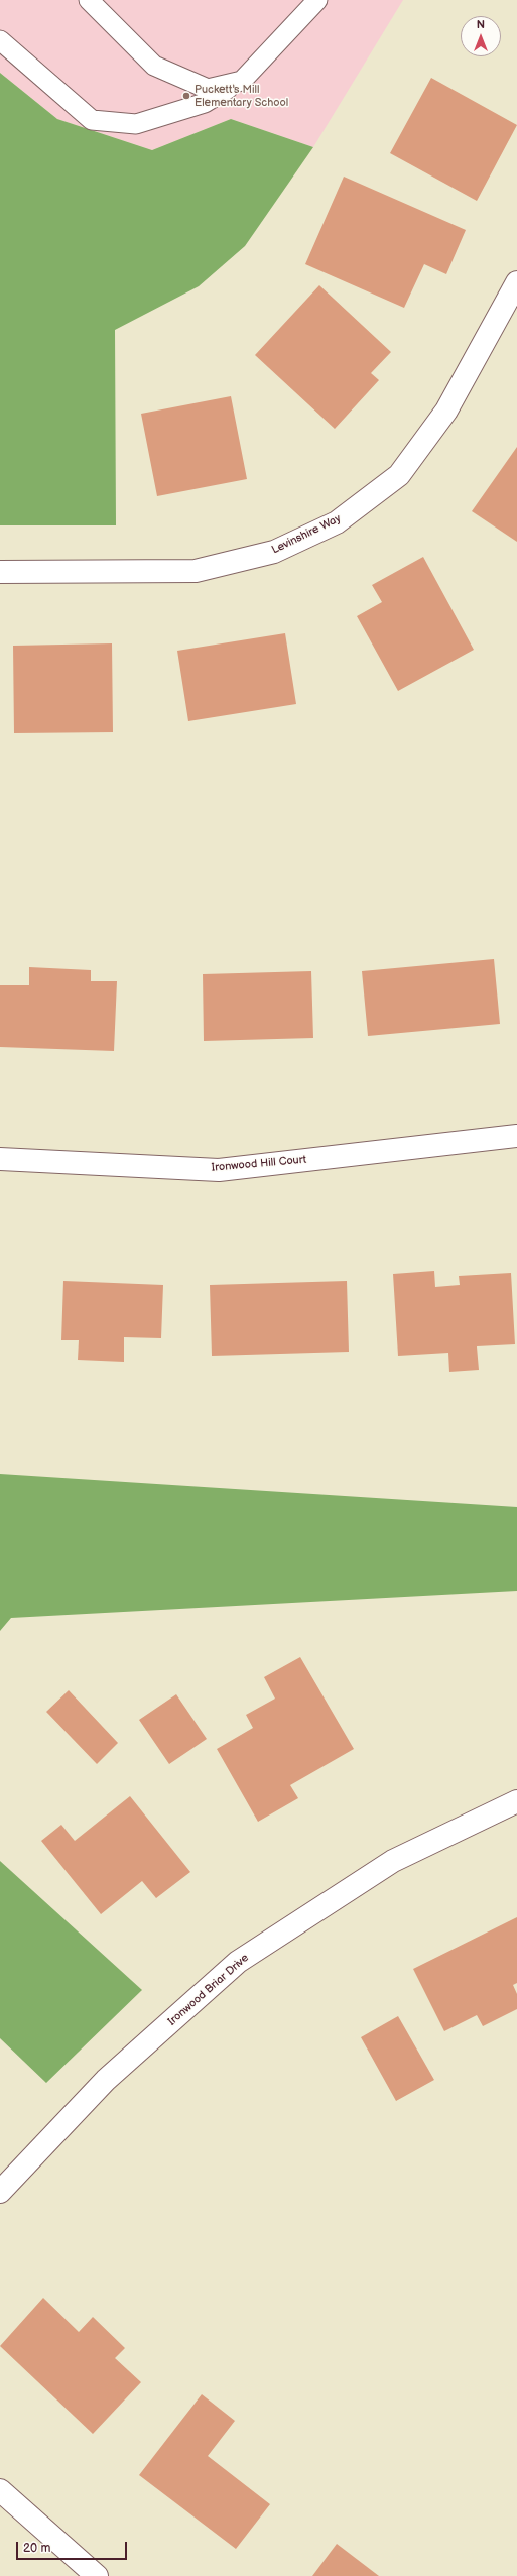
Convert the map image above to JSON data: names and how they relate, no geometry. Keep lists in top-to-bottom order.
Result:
{
  "streets": {
    "street": ["Levinshire Way", "Ironwood Hill Court", "Ironwood Briar Drive"]
  },
  "places": ["Puckett's Mill Elementary School"],
  "scale_bar": "20 m",
  "north": "top"
}
